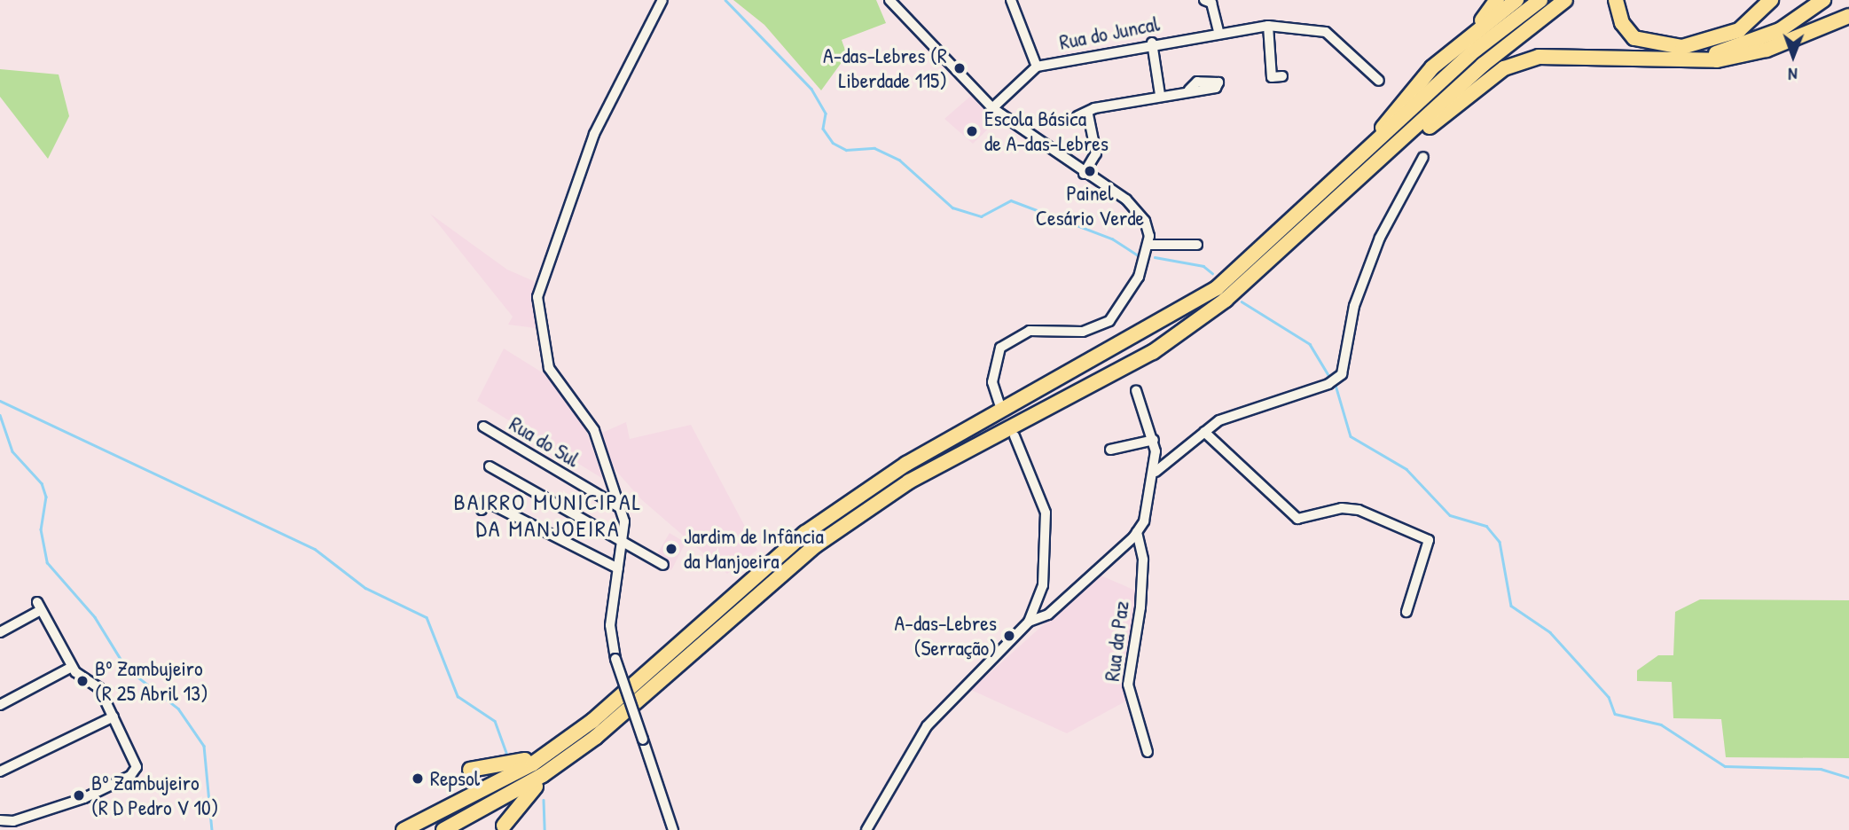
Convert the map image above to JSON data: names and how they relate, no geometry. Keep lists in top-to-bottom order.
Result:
{
  "streets": {
    "street": ["Rua do Juncal", "Rua do Sul", "Rua da Paz"]
  },
  "districts": ["BAIRRO MUNICIPAL DA MANJOEIRA"],
  "places": [
    "A-das-Lebres (R Liberdade 115)",
    "Escola Básica de A-das-Lebres",
    "Painel Cesário Verde",
    "Jardim de Infância da Manjoeira",
    "A-das-Lebres (Serração)",
    "Bº Zambujeiro (R 25 Abril 13)",
    "Repsol",
    "Bº Zambujeiro (R D Pedro V 10)"
  ],
  "north": "bottom"
}
